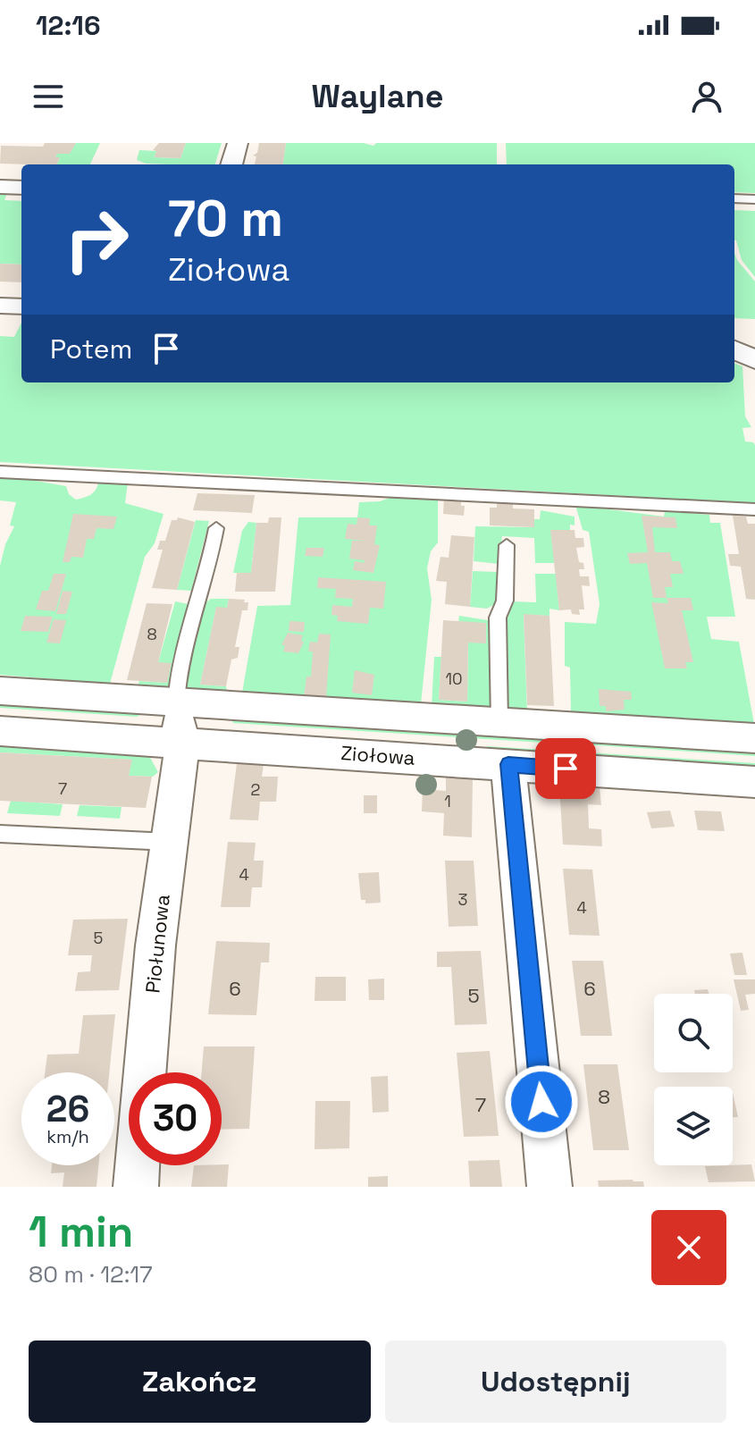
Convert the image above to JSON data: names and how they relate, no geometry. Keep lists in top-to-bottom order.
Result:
{
  "streets": {
    "street": ["Ziołowa", "Piołunowa"]
  },
  "crossings": [
    ["Ziołowa", "Piołunowa"]
  ],
  "house_numbers": [
    "8",
    "10",
    "7",
    "2",
    "1",
    "4",
    "3",
    "4",
    "5",
    "6",
    "6",
    "5",
    "8",
    "7"
  ],
  "page": {
    "status": "12:16",
    "header": "Waylane",
    "turn": ["70 m", "Ziołowa"],
    "then": "Potem",
    "speed": "26 km/h",
    "limit": "30",
    "heading": ["1 min", "80 m · 12:17"],
    "buttons": ["Zakończ", "Udostępnij"]
  }
}
